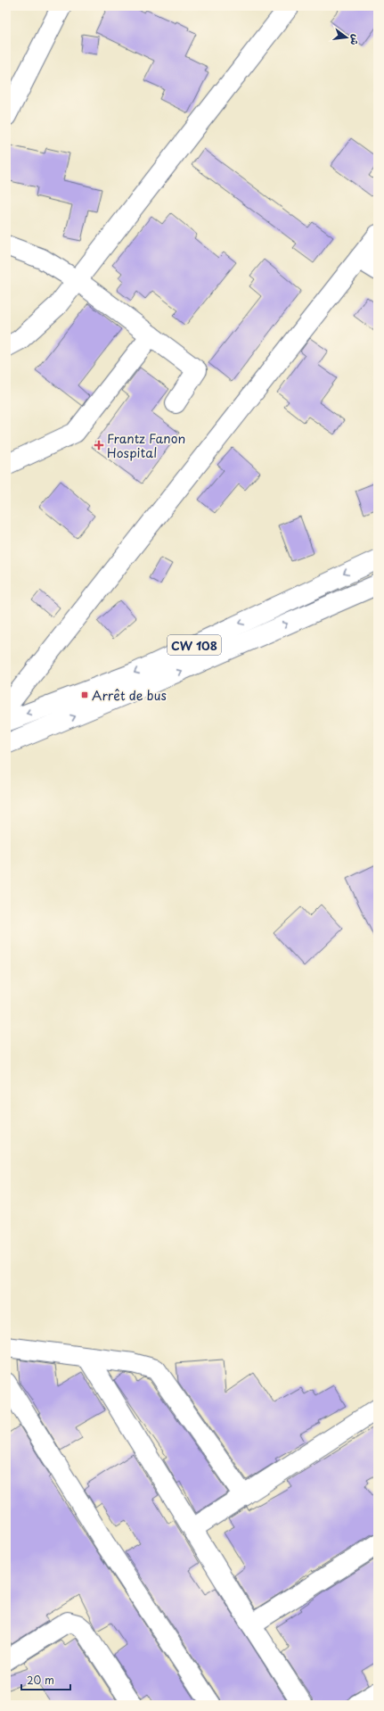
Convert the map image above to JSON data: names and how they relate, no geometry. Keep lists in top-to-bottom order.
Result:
{
  "streets": {
    "main road": ["CW 108"]
  },
  "places": {
    "health": ["Frantz Fanon Hospital"],
    "transit": ["Arrêt de bus"]
  },
  "scale_bar": "20 m",
  "north": "right"
}
